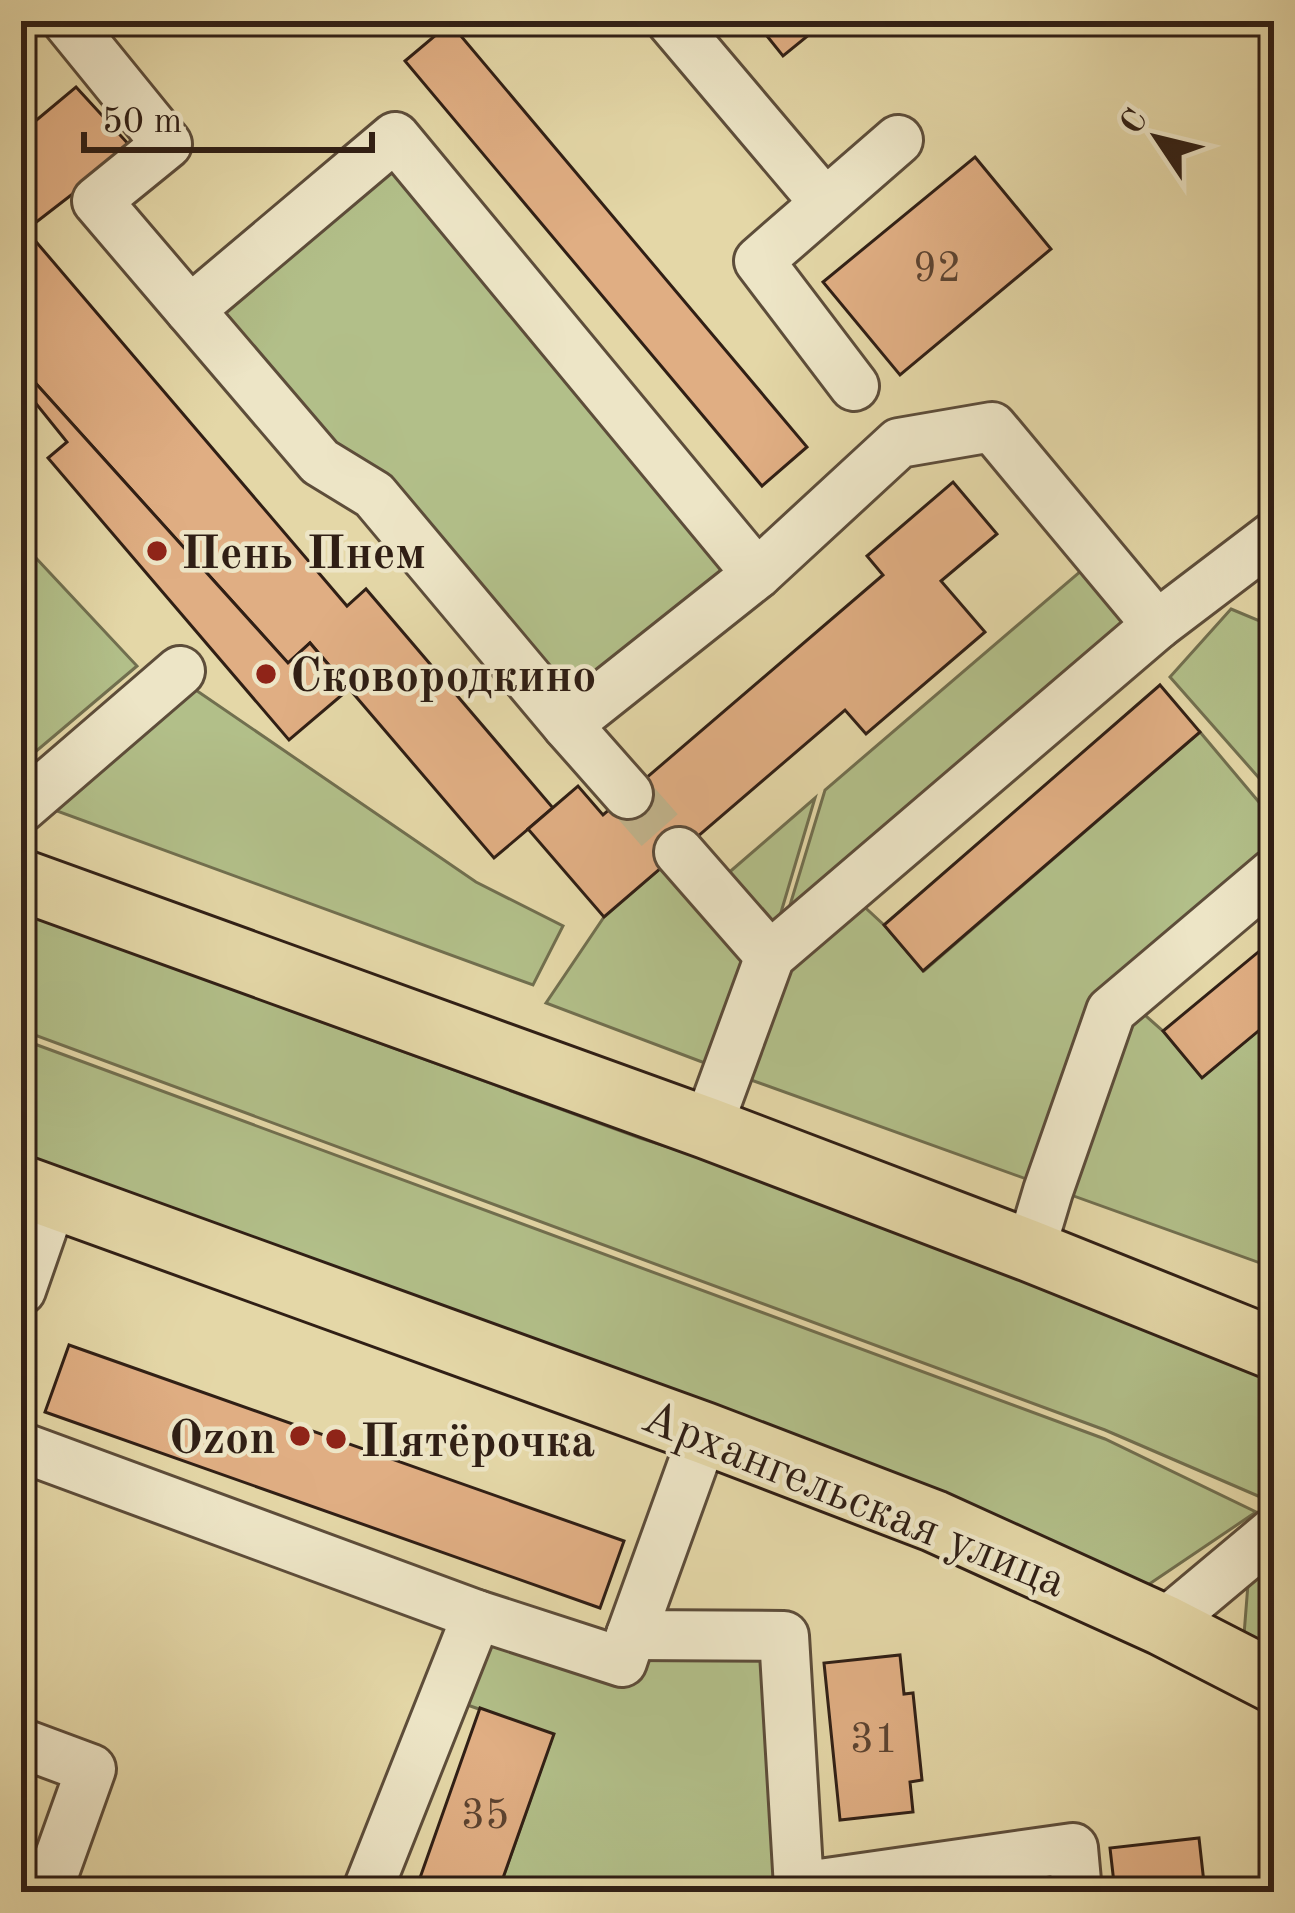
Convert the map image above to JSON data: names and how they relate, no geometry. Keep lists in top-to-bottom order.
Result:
{
  "streets": {
    "main road": ["Архангельская улица"]
  },
  "places": [
    "Пень Пнем",
    "Сковородкино",
    "Ozon",
    "Пятёрочка"
  ],
  "house_numbers": ["92", "31", "35"],
  "scale_bar": "50 m",
  "north": "top left"
}
